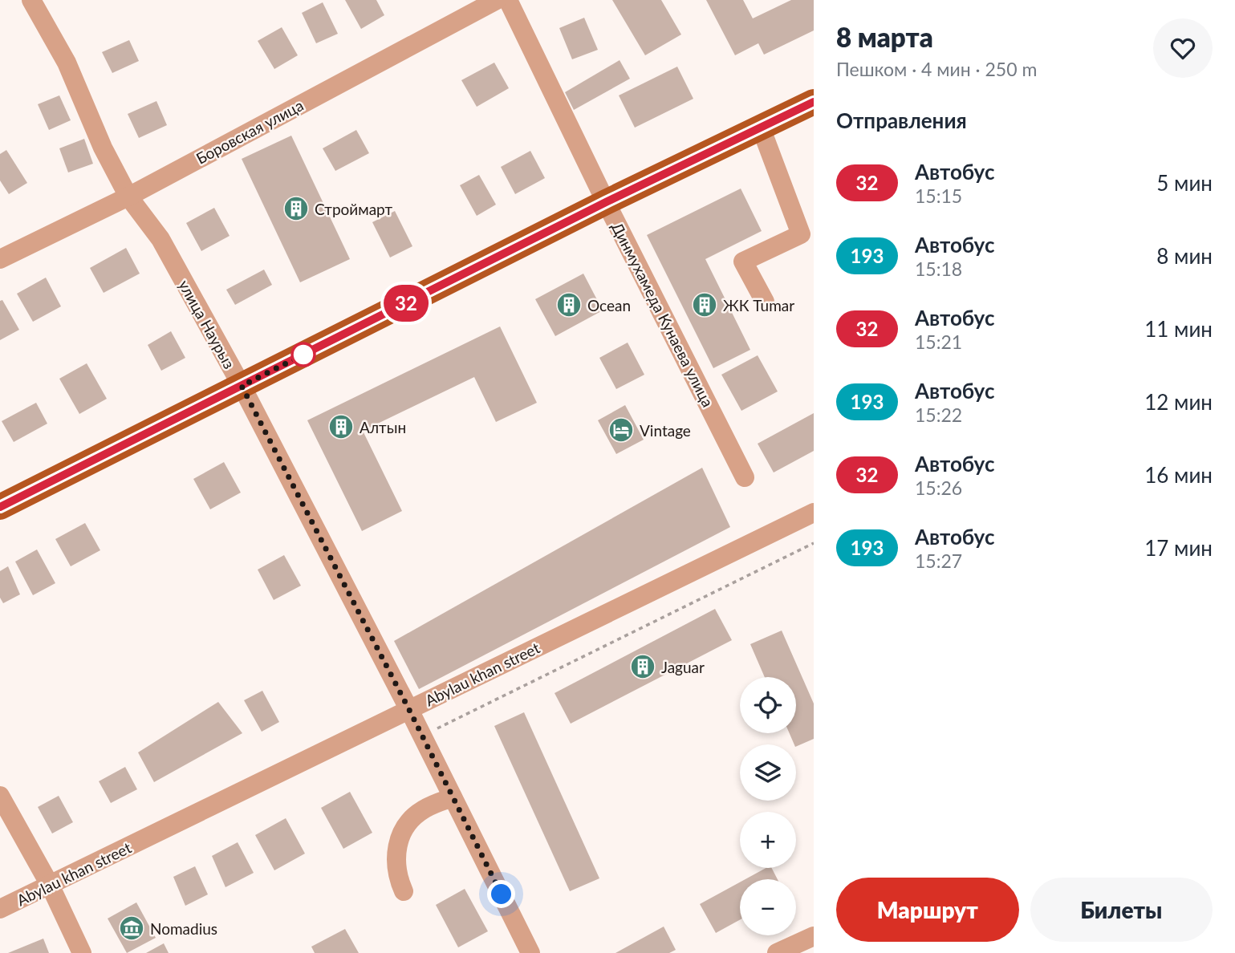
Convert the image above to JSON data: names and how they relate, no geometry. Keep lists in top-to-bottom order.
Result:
{
  "streets": {
    "street": [
      "Боровская улица",
      "Динмухамеда Кунаева улица",
      "улица Наурыз",
      "Abylau khan street"
    ]
  },
  "crossings": [
    ["Боровская улица", "улица Наурыз"],
    ["улица Наурыз", "Abylau khan street"]
  ],
  "places": {
    "building": [
      "Строймарт",
      "Ocean",
      "ЖК Tumar",
      "Алтын",
      "Jaguar"
    ],
    "hotel": ["Vintage"],
    "museum": ["Nomadius"]
  },
  "lines": ["bus line 32"],
  "page": {
    "on_map": "32",
    "heading": [
      ["8 марта", "Пешком · 4 мин · 250 m"],
      "Отправления"
    ],
    "list": [
      {
        "mark": "32",
        "name": "Автобус",
        "note": "15:15",
        "value": "5 мин"
      },
      {
        "mark": "193",
        "name": "Автобус",
        "note": "15:18",
        "value": "8 мин"
      },
      {
        "mark": "32",
        "name": "Автобус",
        "note": "15:21",
        "value": "11 мин"
      },
      {
        "mark": "193",
        "name": "Автобус",
        "note": "15:22",
        "value": "12 мин"
      },
      {
        "mark": "32",
        "name": "Автобус",
        "note": "15:26",
        "value": "16 мин"
      },
      {
        "mark": "193",
        "name": "Автобус",
        "note": "15:27",
        "value": "17 мин"
      }
    ],
    "map_buttons": ["+", "−"],
    "buttons": ["Маршрут", "Билеты"]
  }
}
